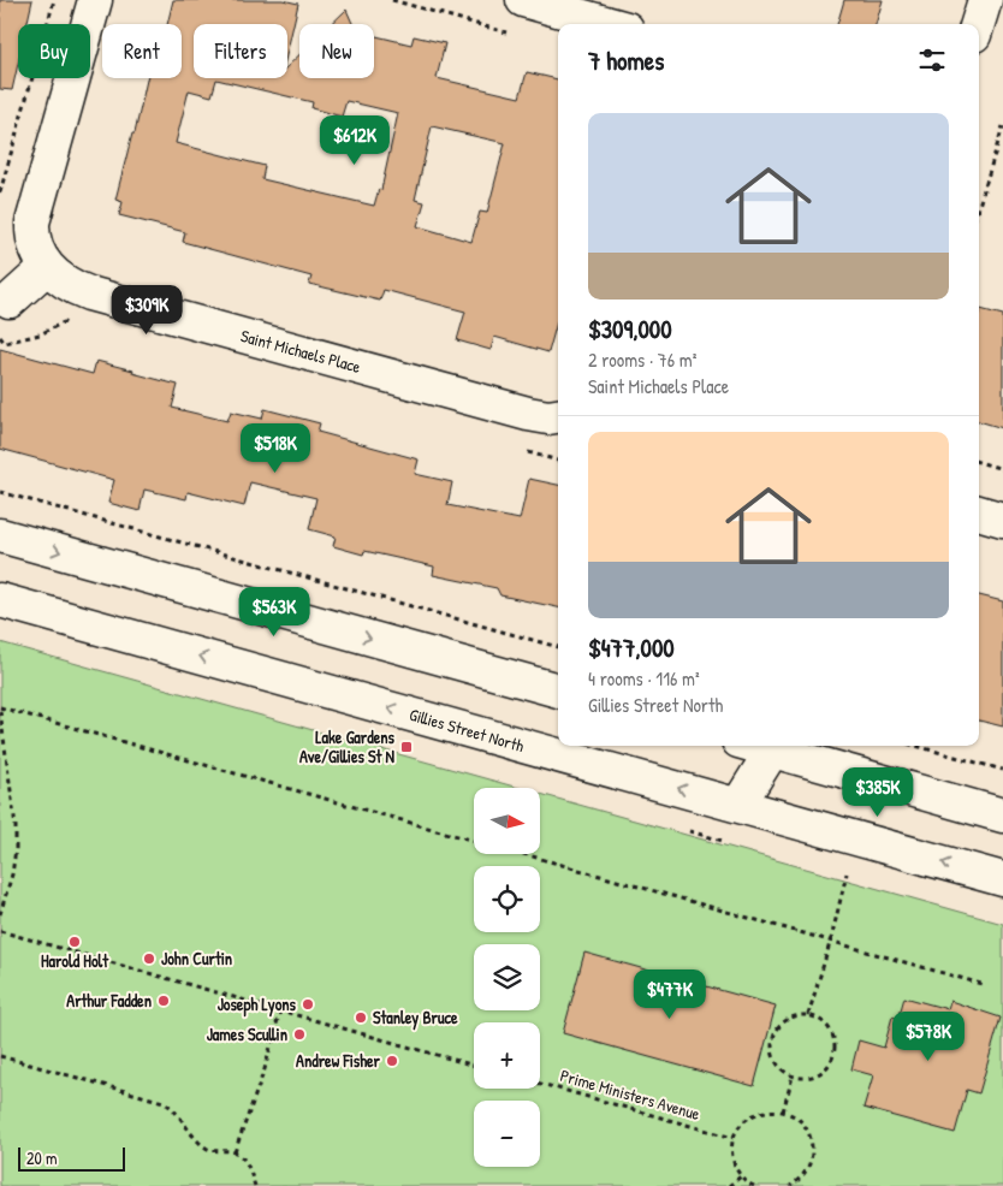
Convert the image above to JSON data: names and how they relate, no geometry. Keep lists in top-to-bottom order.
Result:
{
  "streets": {
    "main road": ["Saint Michaels Place", "Gillies Street North"],
    "path": ["Prime Ministers Avenue"]
  },
  "places": {
    "transit": ["Lake Gardens Ave/Gillies St N"],
    "other": [
      "Harold Holt",
      "John Curtin",
      "Arthur Fadden",
      "Joseph Lyons",
      "Stanley Bruce",
      "James Scullin",
      "Andrew Fisher"
    ]
  },
  "scale_bar": "20 m",
  "north": "right",
  "page": {
    "chip": [
      "Buy",
      "Rent",
      "Filters",
      "New"
    ],
    "heading": "7 homes",
    "list": [
      {
        "name": "$309,000",
        "note": "2 rooms · 76 m² · Saint Michaels Place"
      },
      {
        "name": "$477,000",
        "note": "4 rooms · 116 m² · Gillies Street North"
      }
    ],
    "price": [
      "$612K",
      "$309K",
      "$518K",
      "$563K",
      "$385K",
      "$477K",
      "$578K"
    ],
    "map_buttons": ["+", "−"],
    "scale": "20 m"
  }
}
